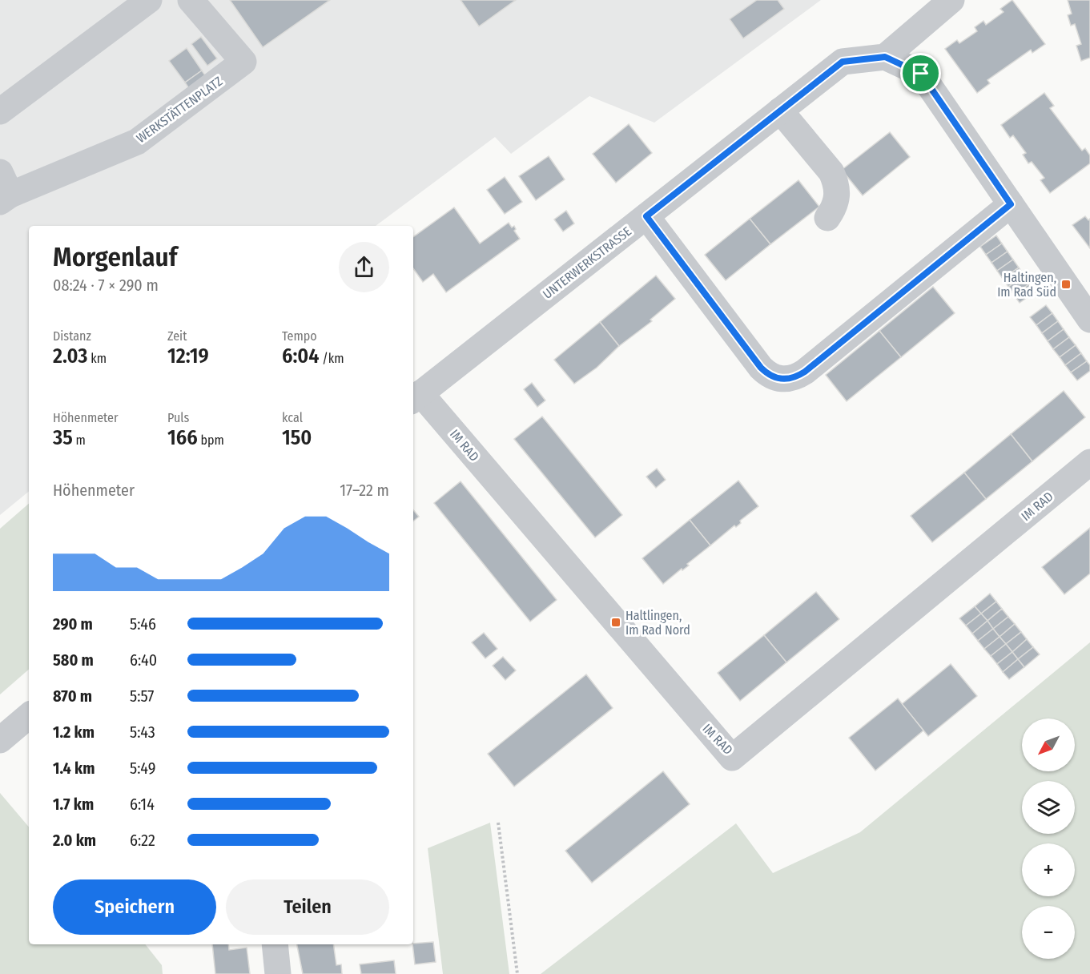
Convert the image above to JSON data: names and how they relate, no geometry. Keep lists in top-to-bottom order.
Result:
{
  "streets": {
    "street": ["WERKSTÄTTENPLATZ", "UNTERWERKSTRASSE", "IM RAD"]
  },
  "crossings": [
    ["UNTERWERKSTRASSE", "IM RAD"]
  ],
  "places": {
    "transit": ["Haltingen, Im Rad Süd", "Haltlingen, Im Rad Nord"]
  },
  "north": "bottom left",
  "page": {
    "heading": ["Morgenlauf", "08:24 · 7 × 290 m"],
    "stats": [
      ["Distanz", "2.03 km"],
      ["Zeit", "12:19"],
      ["Tempo", "6:04 /km"],
      ["Höhenmeter", "35 m"],
      ["Puls", "166 bpm"],
      ["kcal", "150"]
    ],
    "chart": ["Höhenmeter", "17–22 m"],
    "list": [
      {
        "name": "290 m",
        "note": "5:46"
      },
      {
        "name": "580 m",
        "note": "6:40"
      },
      {
        "name": "870 m",
        "note": "5:57"
      },
      {
        "name": "1.2 km",
        "note": "5:43"
      },
      {
        "name": "1.4 km",
        "note": "5:49"
      },
      {
        "name": "1.7 km",
        "note": "6:14"
      },
      {
        "name": "2.0 km",
        "note": "6:22"
      }
    ],
    "map_buttons": ["+", "−"],
    "buttons": ["Speichern", "Teilen"]
  }
}
